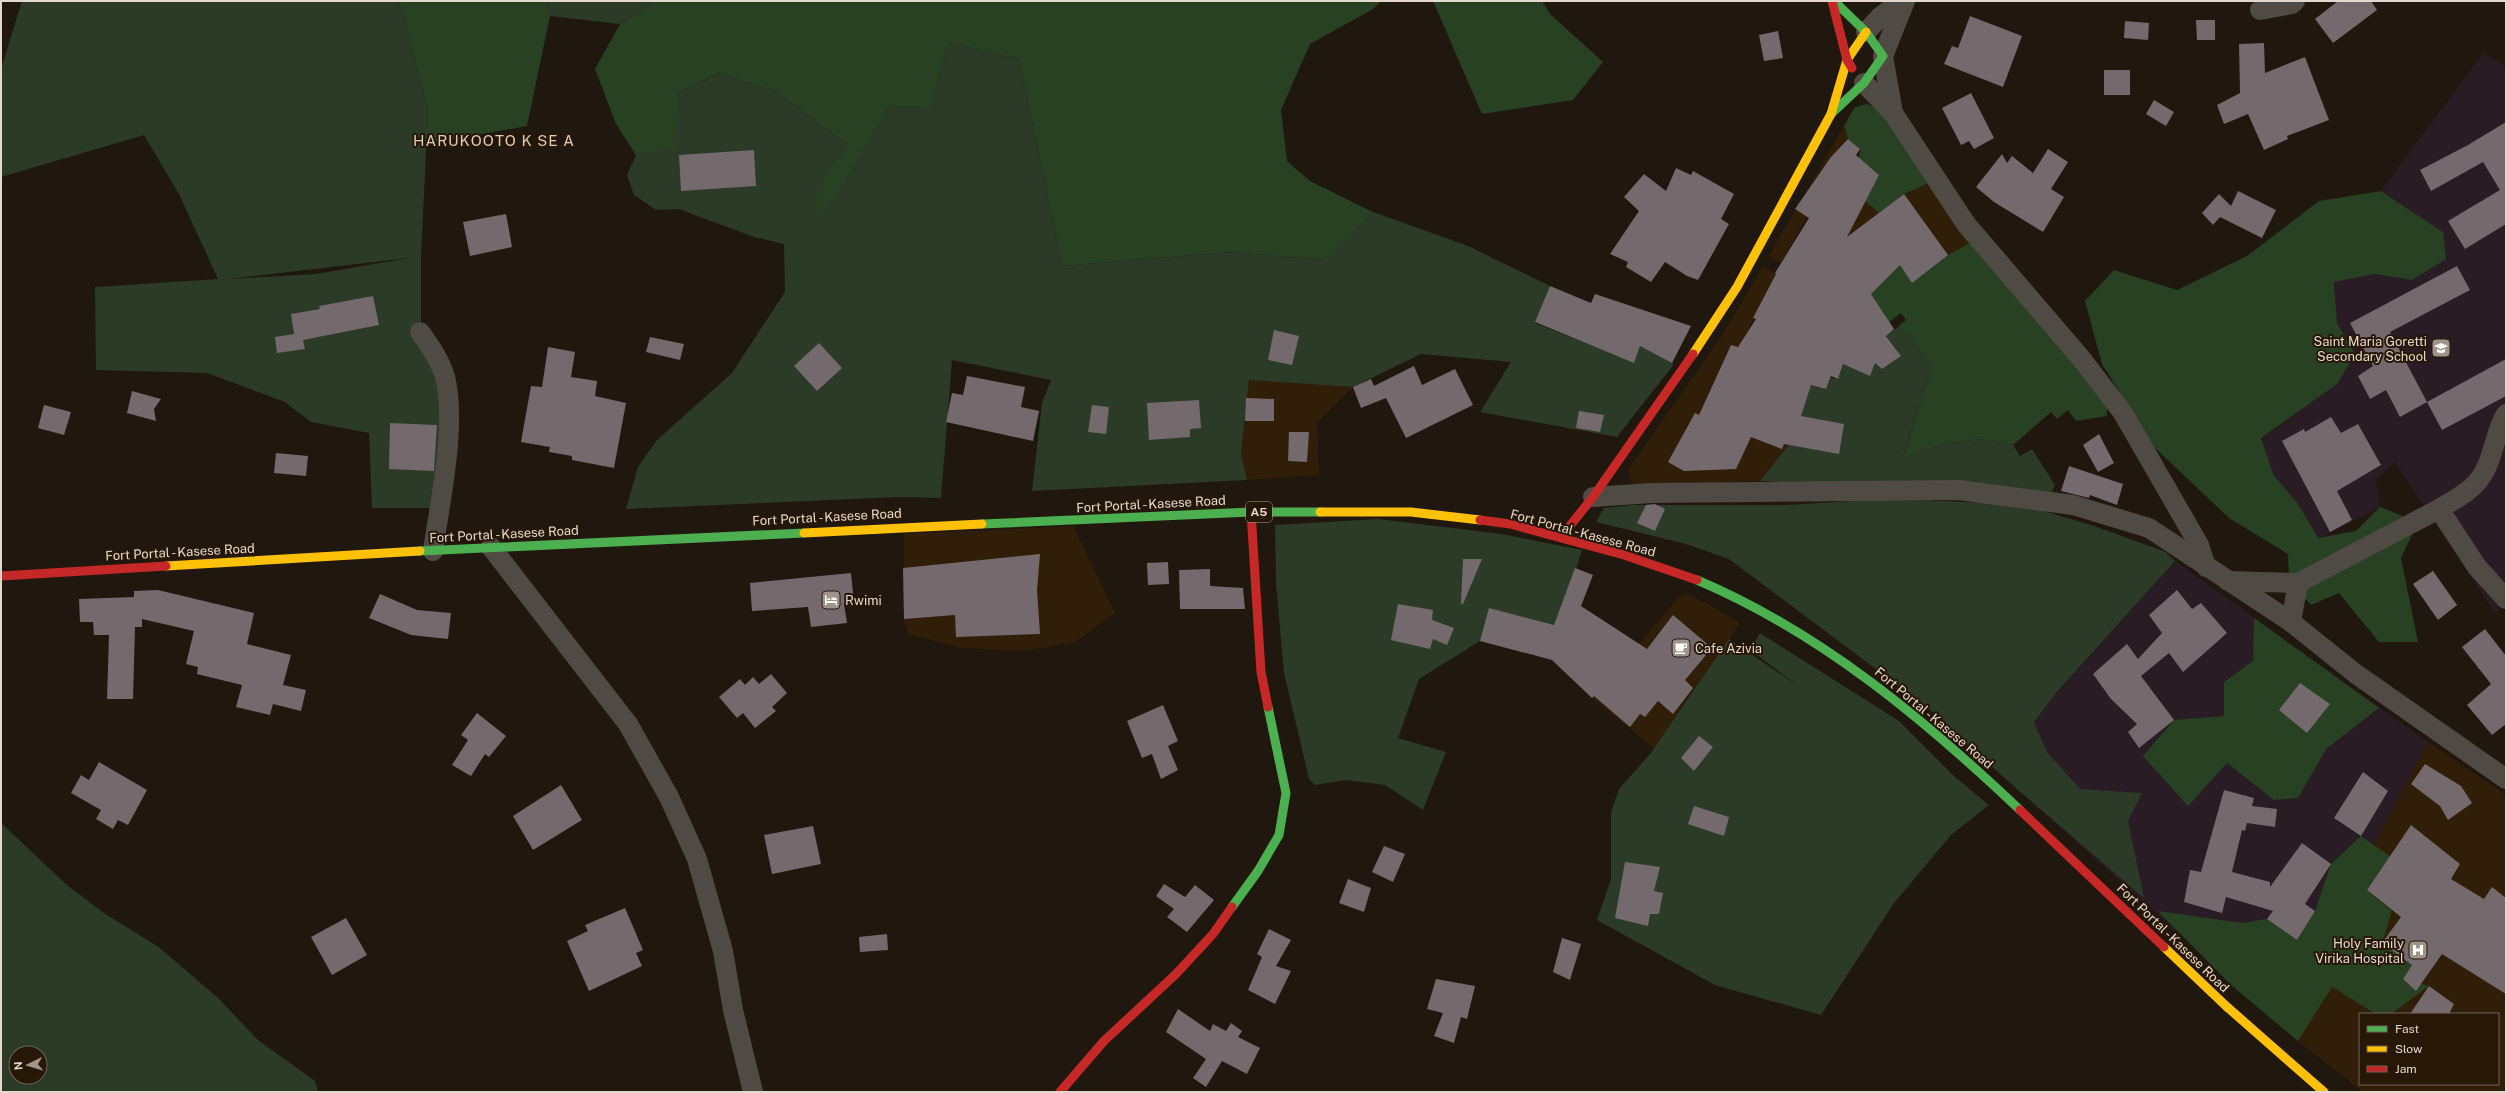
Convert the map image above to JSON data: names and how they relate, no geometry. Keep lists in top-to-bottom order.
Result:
{
  "streets": {
    "main road": ["Fort Portal - Kasese Road", "A5"]
  },
  "districts": ["HARUKOOTO K SE A"],
  "places": {
    "school or university": ["Saint Maria Goretti Secondary School"],
    "hotel": ["Rwimi"],
    "cafe": ["Cafe Azivia"],
    "hospital": ["Holy Family Virika Hospital"]
  },
  "legend": ["Fast", "Slow", "Jam"],
  "north": "left"
}
